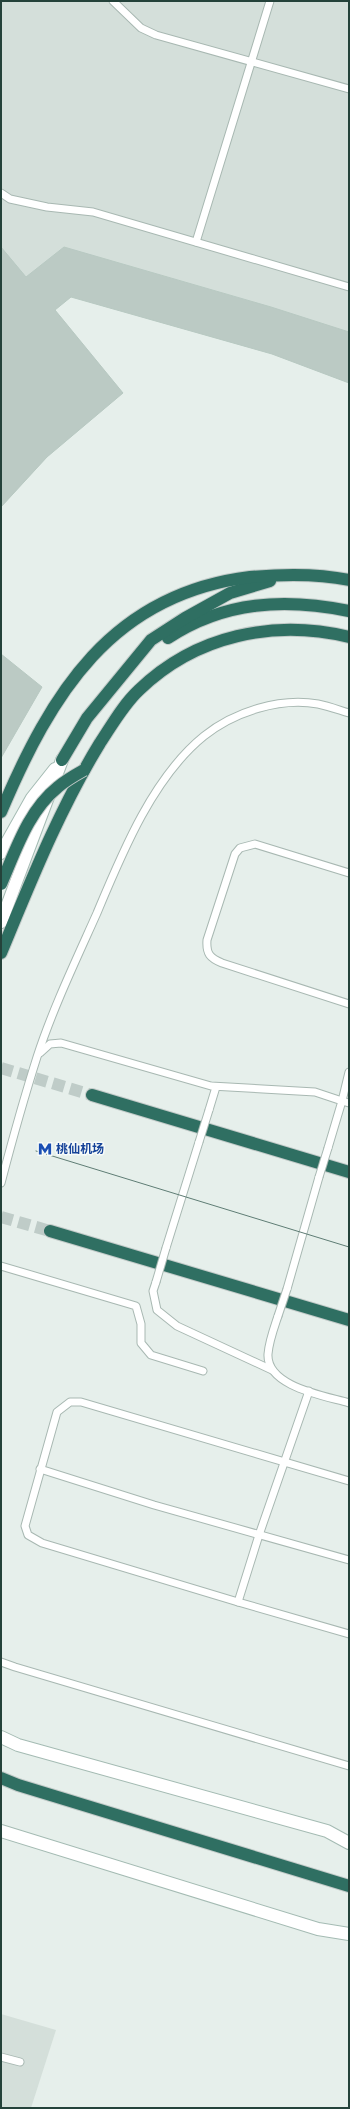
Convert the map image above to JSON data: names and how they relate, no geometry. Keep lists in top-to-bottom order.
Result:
{
  "places": {
    "metro station": ["桃仙机场"]
  }
}
